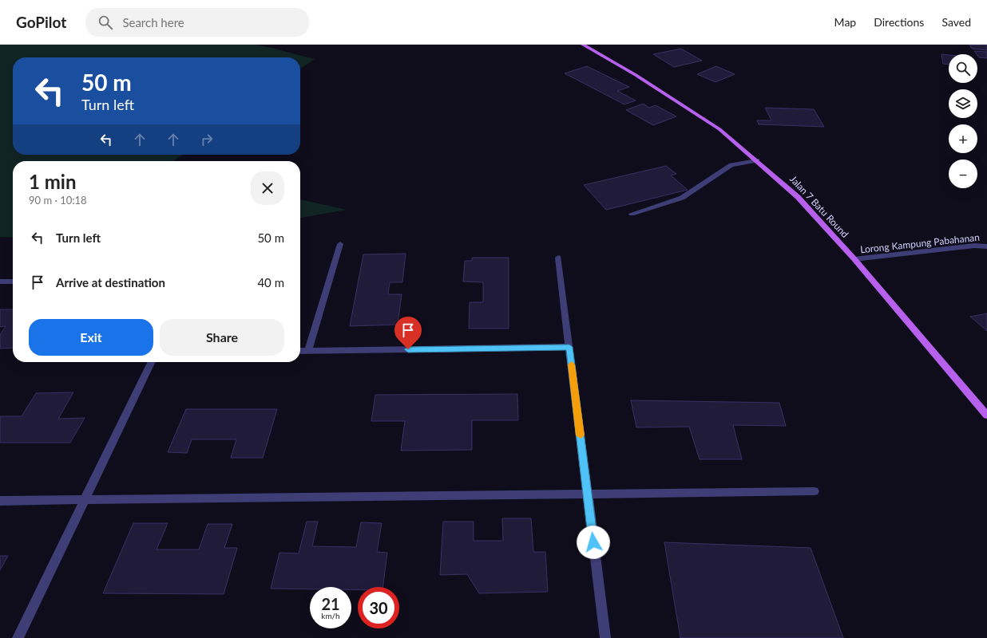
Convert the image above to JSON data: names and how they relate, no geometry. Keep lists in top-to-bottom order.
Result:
{
  "streets": {
    "main road": ["Jalan 7 Batu Round"],
    "street": ["Lorong Kampung Pabahanan"]
  },
  "crossings": [
    ["Jalan 7 Batu Round", "Lorong Kampung Pabahanan"]
  ],
  "page": {
    "header": "GoPilot",
    "search": "Search here",
    "nav": ["Map", "Directions", "Saved"],
    "map_buttons": ["+", "−"],
    "turn": ["50 m", "Turn left"],
    "heading": ["1 min", "90 m · 10:18"],
    "list": [
      {
        "name": "Turn left",
        "value": "50 m"
      },
      {
        "name": "Arrive at destination",
        "value": "40 m"
      }
    ],
    "buttons": ["Exit", "Share"],
    "speed": "21 km/h",
    "limit": "30"
  }
}
